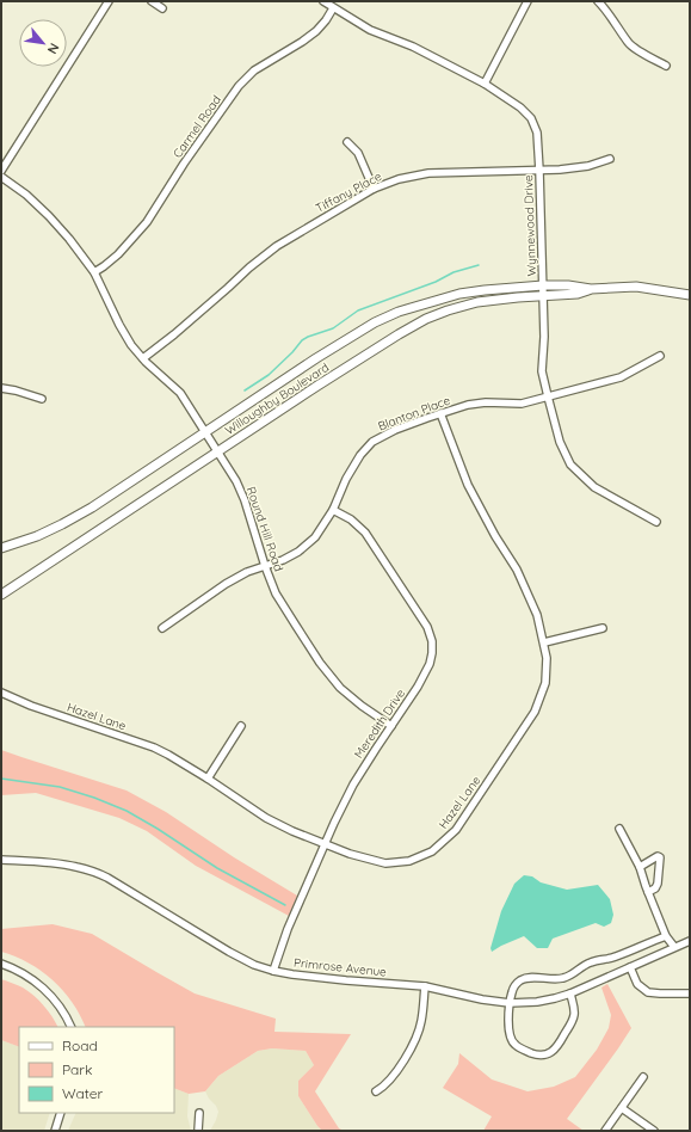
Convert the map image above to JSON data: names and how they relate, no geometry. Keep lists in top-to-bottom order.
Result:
{
  "streets": {
    "street": [
      "Carmel Road",
      "Tiffany Place",
      "Wynnewood Drive",
      "Willoughby Boulevard",
      "Blanton Place",
      "Round Hill Road",
      "Hazel Lane",
      "Meredith Drive",
      "Primrose Avenue"
    ]
  },
  "crossings": [
    ["Carmel Road", "Wynnewood Drive"],
    ["Carmel Road", "Round Hill Road"],
    ["Tiffany Place", "Wynnewood Drive"],
    ["Tiffany Place", "Round Hill Road"],
    ["Wynnewood Drive", "Willoughby Boulevard"],
    ["Wynnewood Drive", "Blanton Place"],
    ["Willoughby Boulevard", "Round Hill Road"],
    ["Blanton Place", "Round Hill Road"],
    ["Blanton Place", "Hazel Lane"],
    ["Blanton Place", "Meredith Drive"],
    ["Round Hill Road", "Meredith Drive"],
    ["Hazel Lane", "Meredith Drive"],
    ["Meredith Drive", "Primrose Avenue"]
  ],
  "legend": ["Road", "Park", "Water"],
  "north": "bottom right"
}
